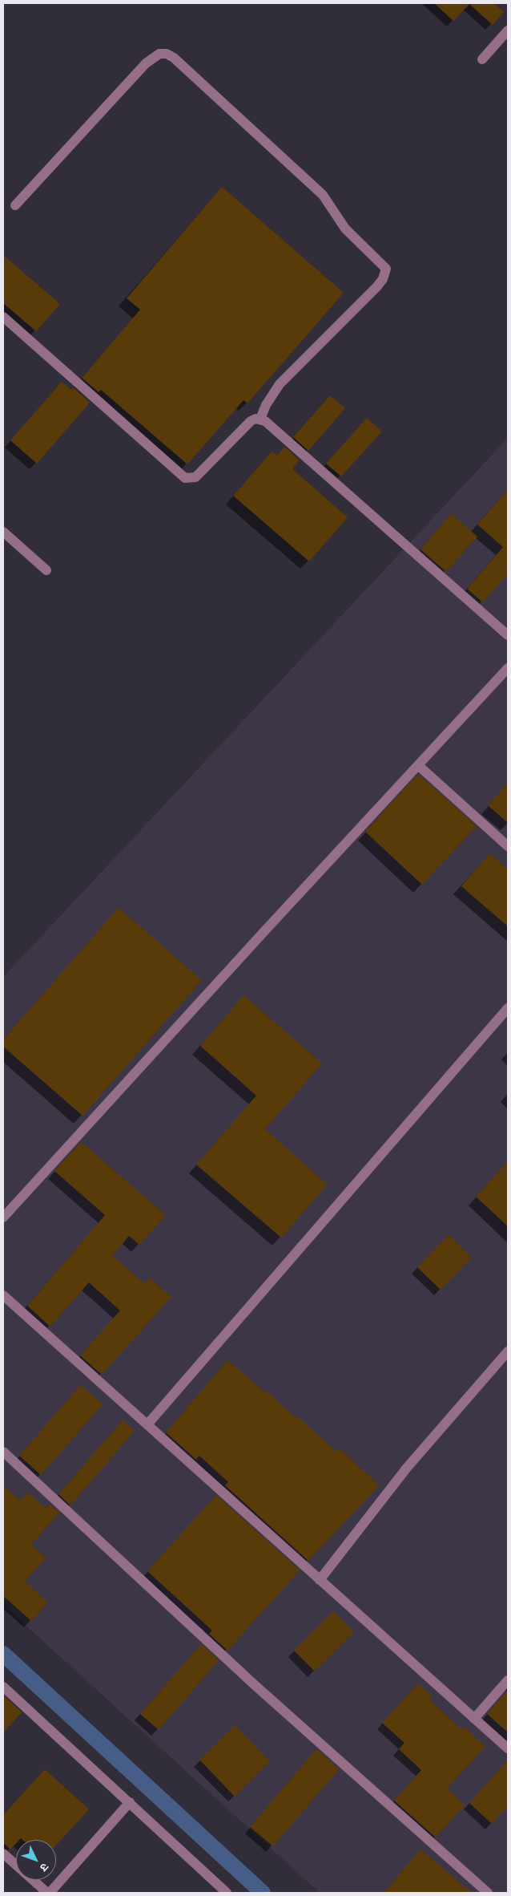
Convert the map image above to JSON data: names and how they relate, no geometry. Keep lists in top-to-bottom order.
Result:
{
  "north": "bottom right"
}
